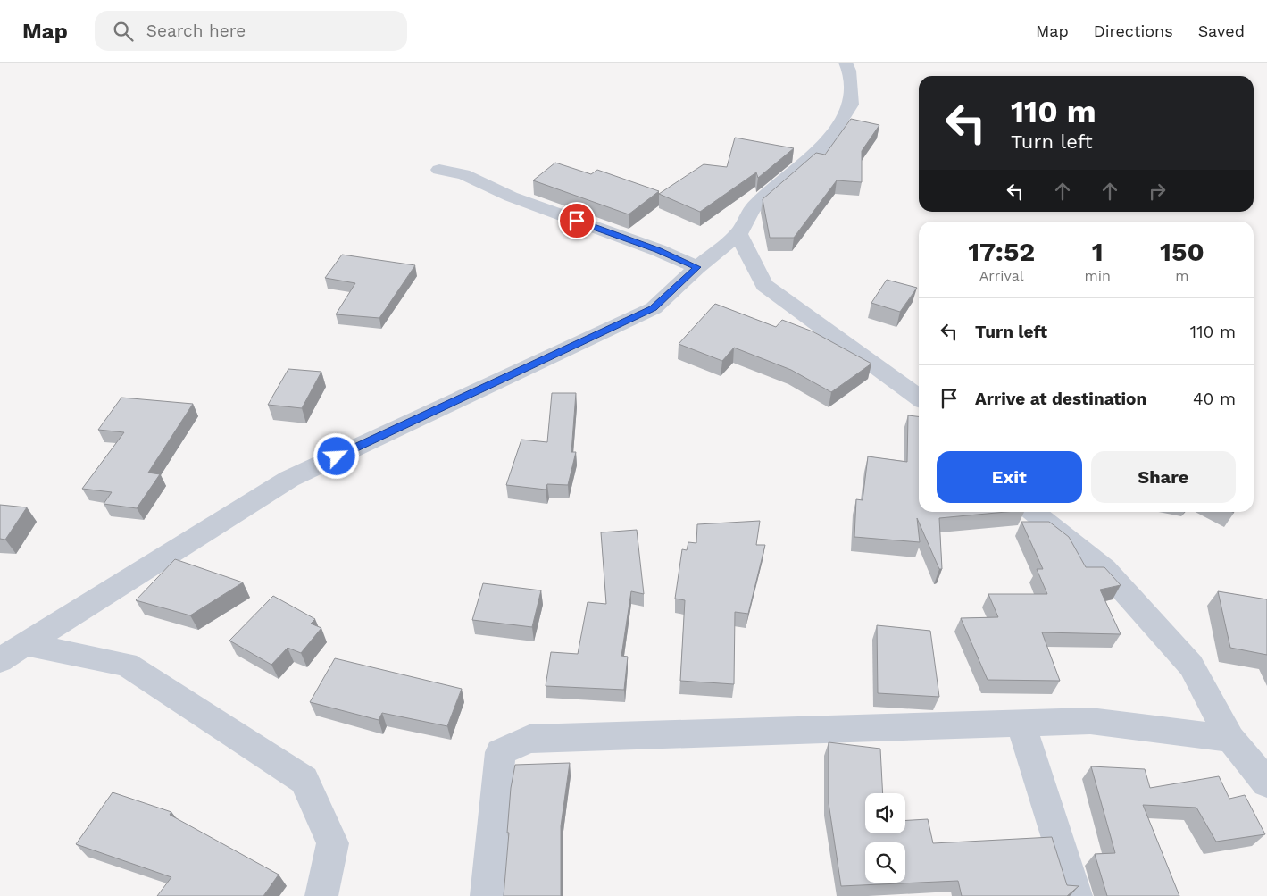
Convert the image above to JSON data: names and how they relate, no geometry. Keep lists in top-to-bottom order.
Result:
{
  "page": {
    "header": "Map",
    "search": "Search here",
    "nav": ["Map", "Directions", "Saved"],
    "turn": ["110 m", "Turn left"],
    "eta": [
      "17:52",
      "Arrival",
      "1",
      "min",
      "150",
      "m"
    ],
    "list": [
      {
        "name": "Turn left",
        "value": "110 m"
      },
      {
        "name": "Arrive at destination",
        "value": "40 m"
      }
    ],
    "buttons": ["Exit", "Share"]
  }
}
